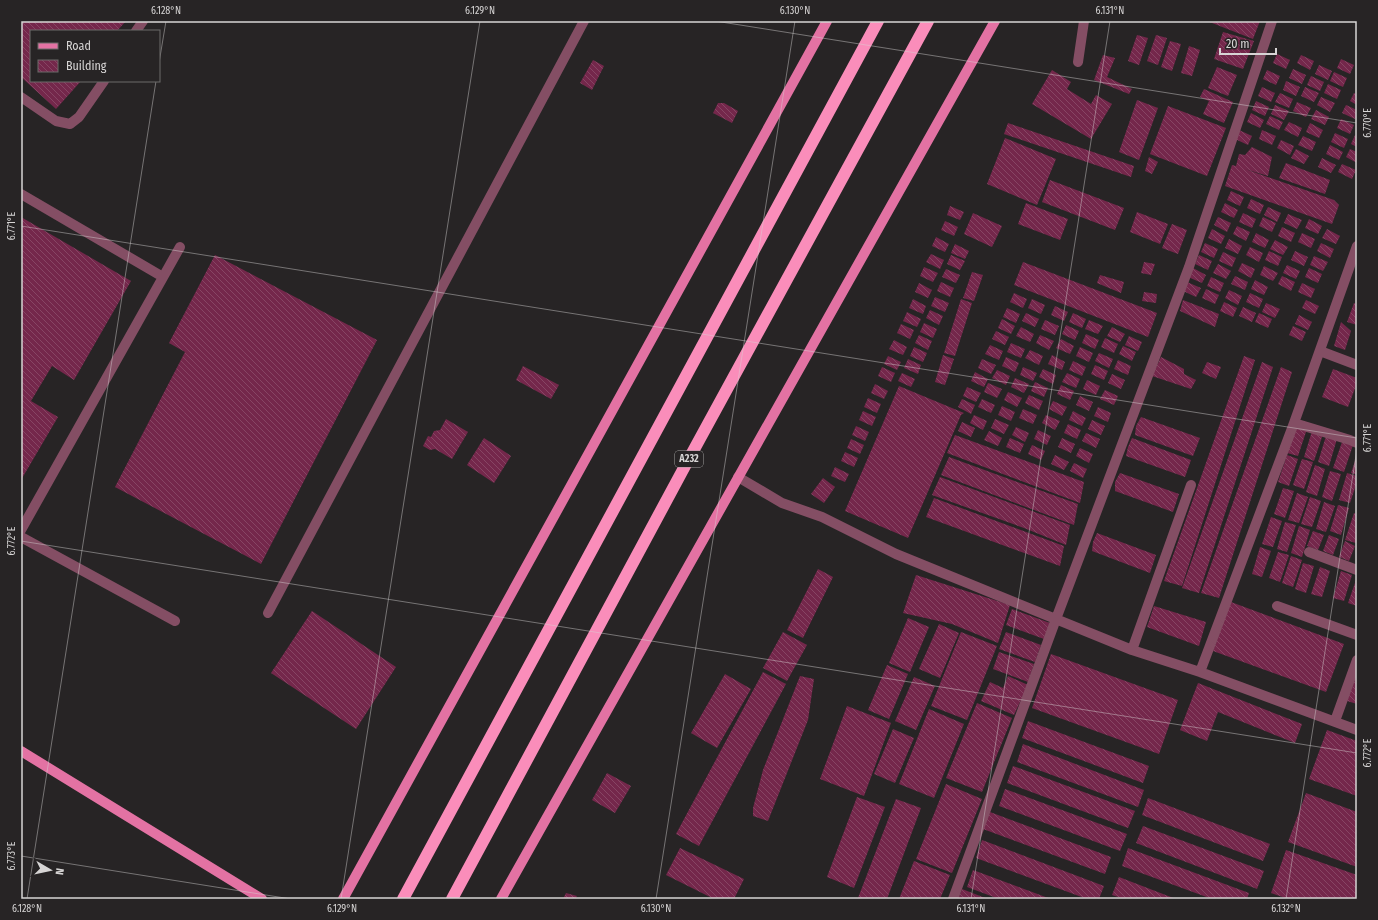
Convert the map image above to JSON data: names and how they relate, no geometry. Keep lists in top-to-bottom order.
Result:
{
  "streets": {
    "highway": ["A232"]
  },
  "legend": ["Road", "Building"],
  "scale_bar": "20 m",
  "north": "right",
  "coordinates": [
    "6.128°N",
    "6.129°N",
    "6.130°N",
    "6.131°N",
    "6.770°E",
    "6.771°E",
    "6.772°E",
    "6.773°E",
    "6.132°N"
  ]
}
